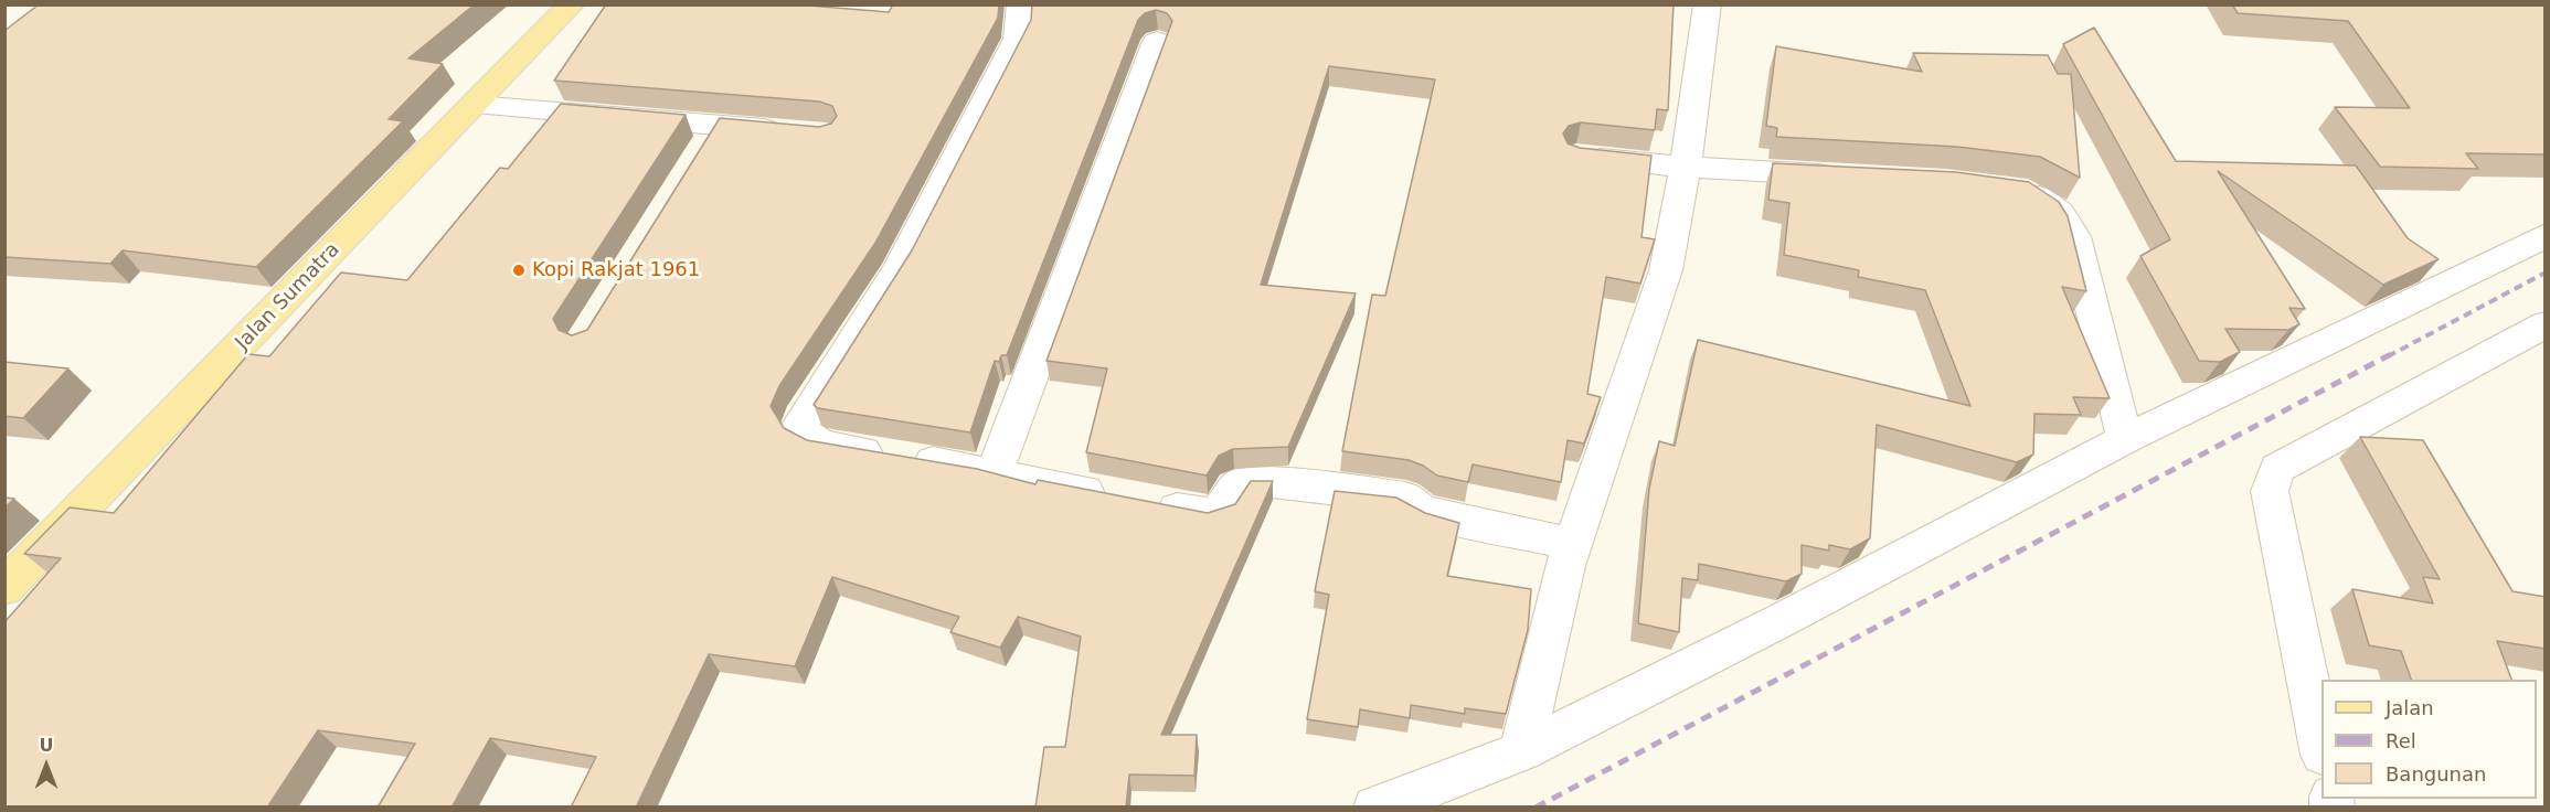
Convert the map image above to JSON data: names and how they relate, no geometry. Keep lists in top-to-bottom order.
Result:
{
  "streets": {
    "main road": ["Jalan Sumatra"]
  },
  "places": ["Kopi Rakjat 1961"],
  "legend": ["Jalan", "Rel", "Bangunan"],
  "north": "top"
}
